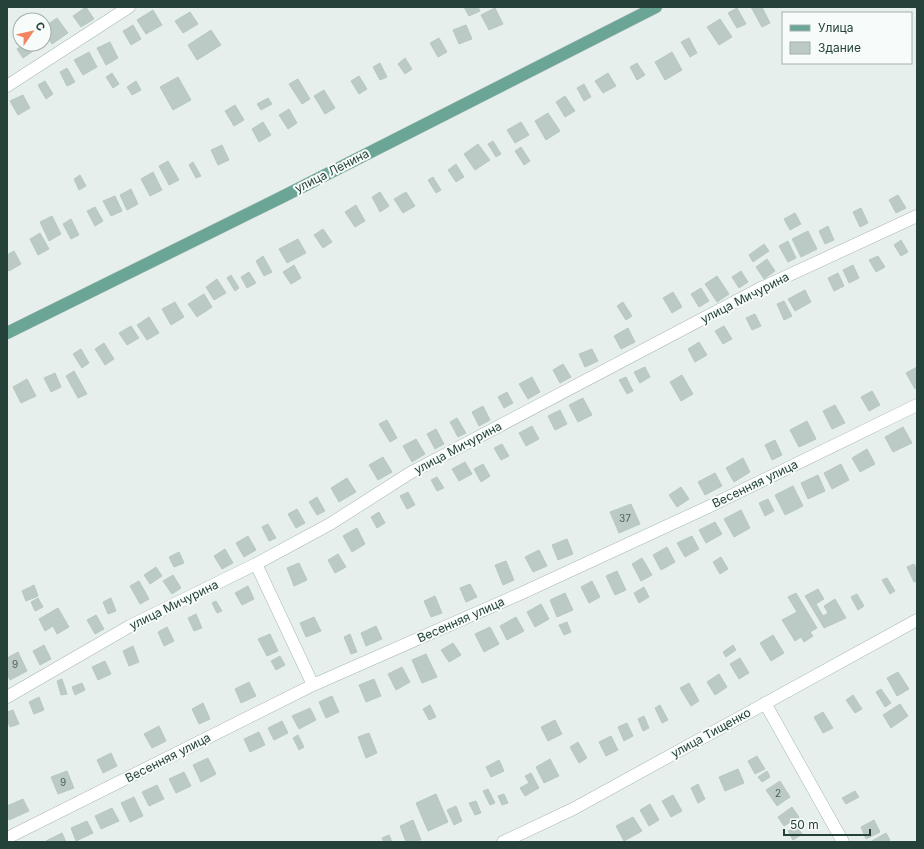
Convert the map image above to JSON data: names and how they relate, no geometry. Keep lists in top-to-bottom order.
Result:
{
  "streets": {
    "main road": ["улица Ленина"],
    "street": ["улица Мичурина", "Весенняя улица", "улица Тищенко"]
  },
  "house_numbers": [
    "37",
    "9",
    "9",
    "2"
  ],
  "legend": ["Улица", "Здание"],
  "scale_bar": "50 m",
  "north": "top right"
}
